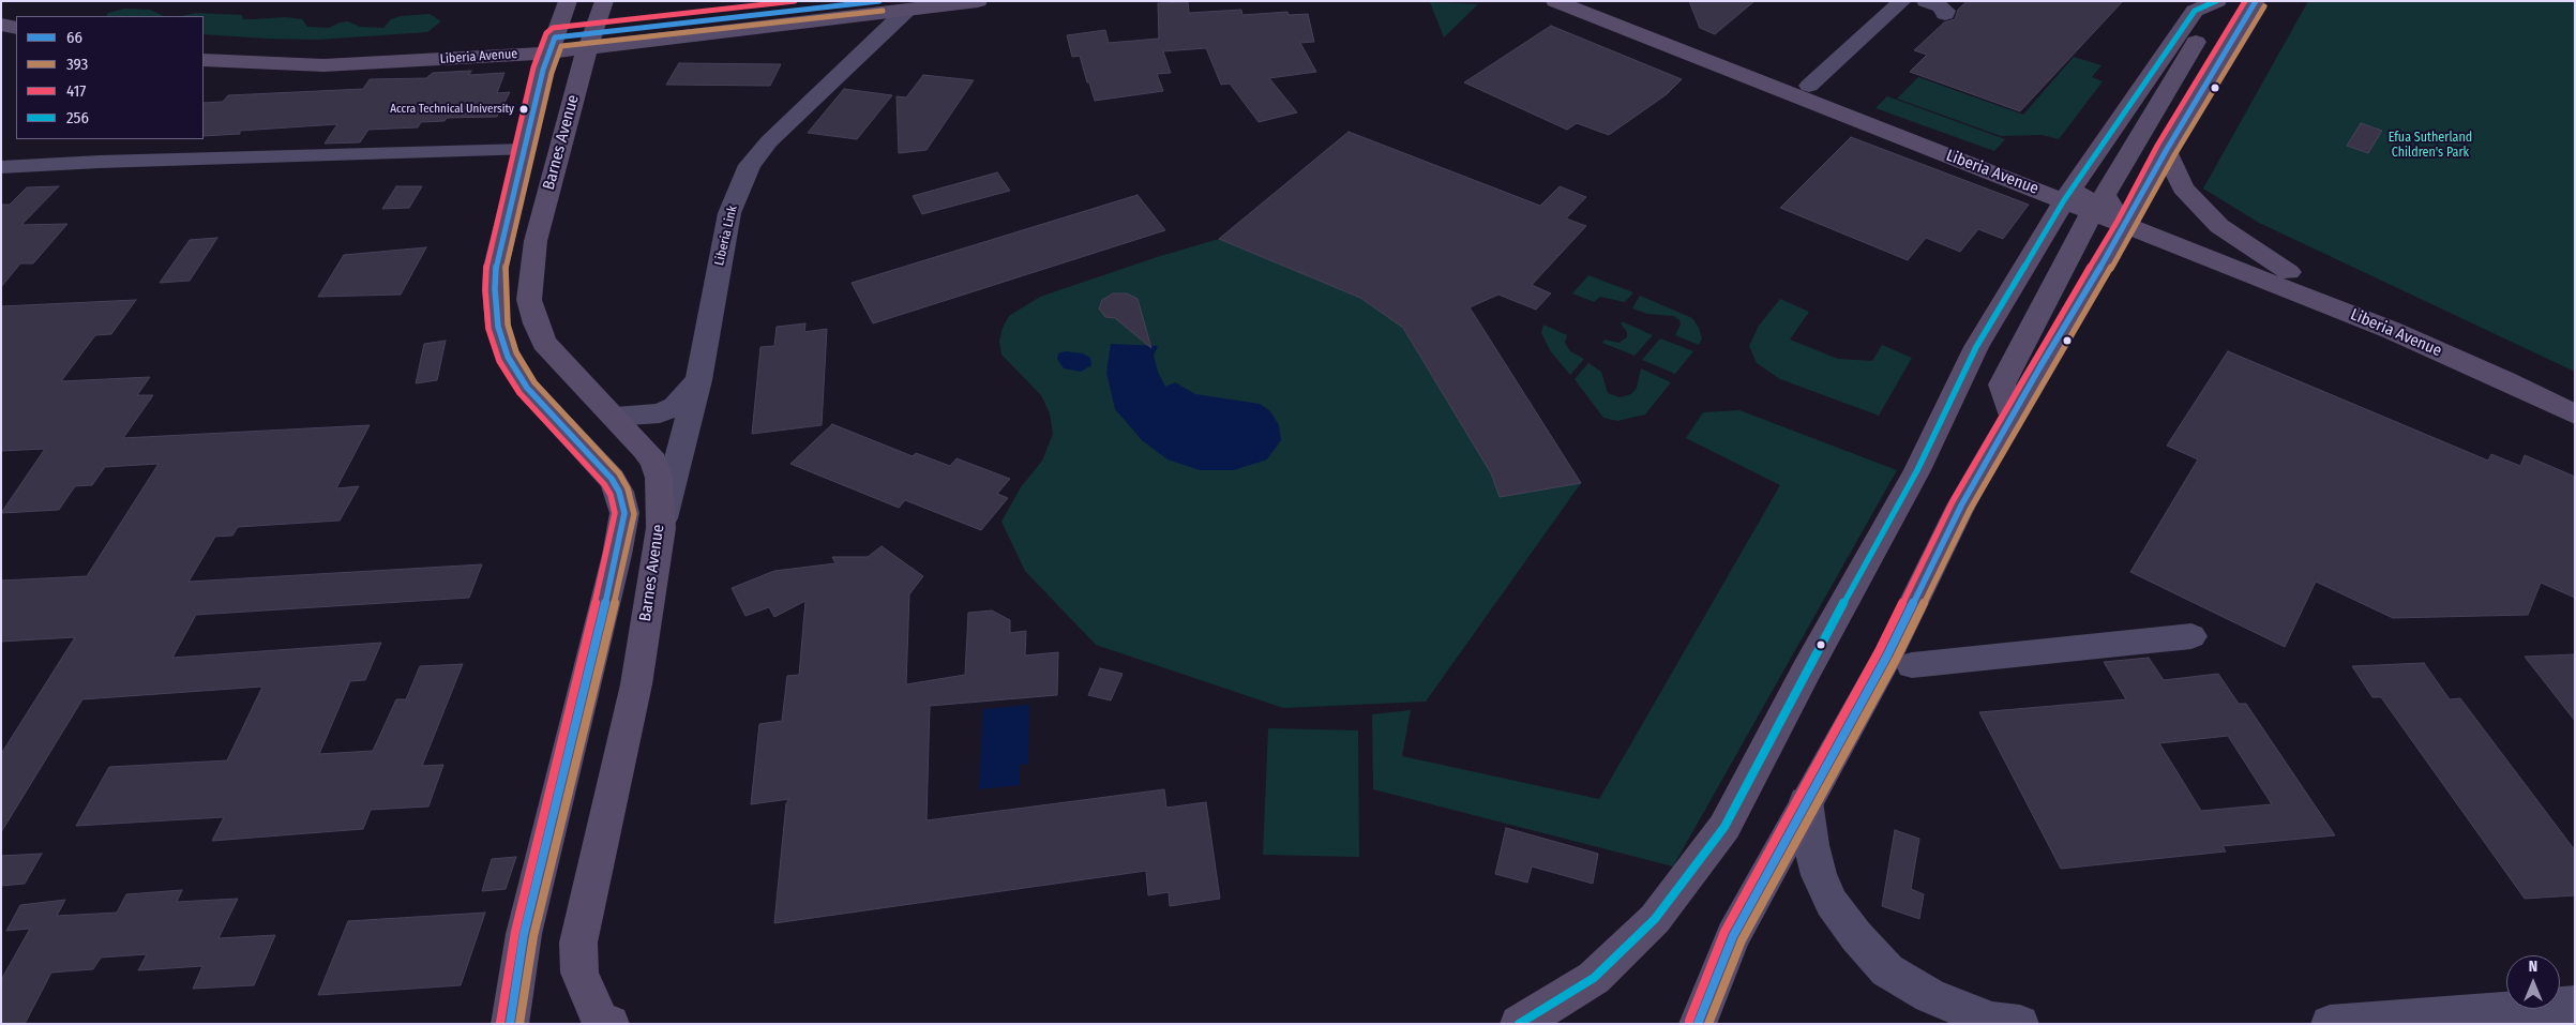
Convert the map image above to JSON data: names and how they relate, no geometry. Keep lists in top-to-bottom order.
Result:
{
  "streets": {
    "main road": ["Liberia Avenue", "Barnes Avenue"],
    "street": ["Liberia Link"]
  },
  "crossings": [
    ["Liberia Avenue", "Barnes Avenue"],
    ["Liberia Avenue", "Liberia Link"],
    ["Barnes Avenue", "Liberia Link"]
  ],
  "parks": ["Efua Sutherland Children's Park"],
  "places": ["Accra Technical University"],
  "lines": [
    "transit line 66",
    "transit line 417",
    "transit line 256",
    "transit line 393"
  ],
  "legend": [
    "66",
    "393",
    "417",
    "256"
  ],
  "north": "top"
}
